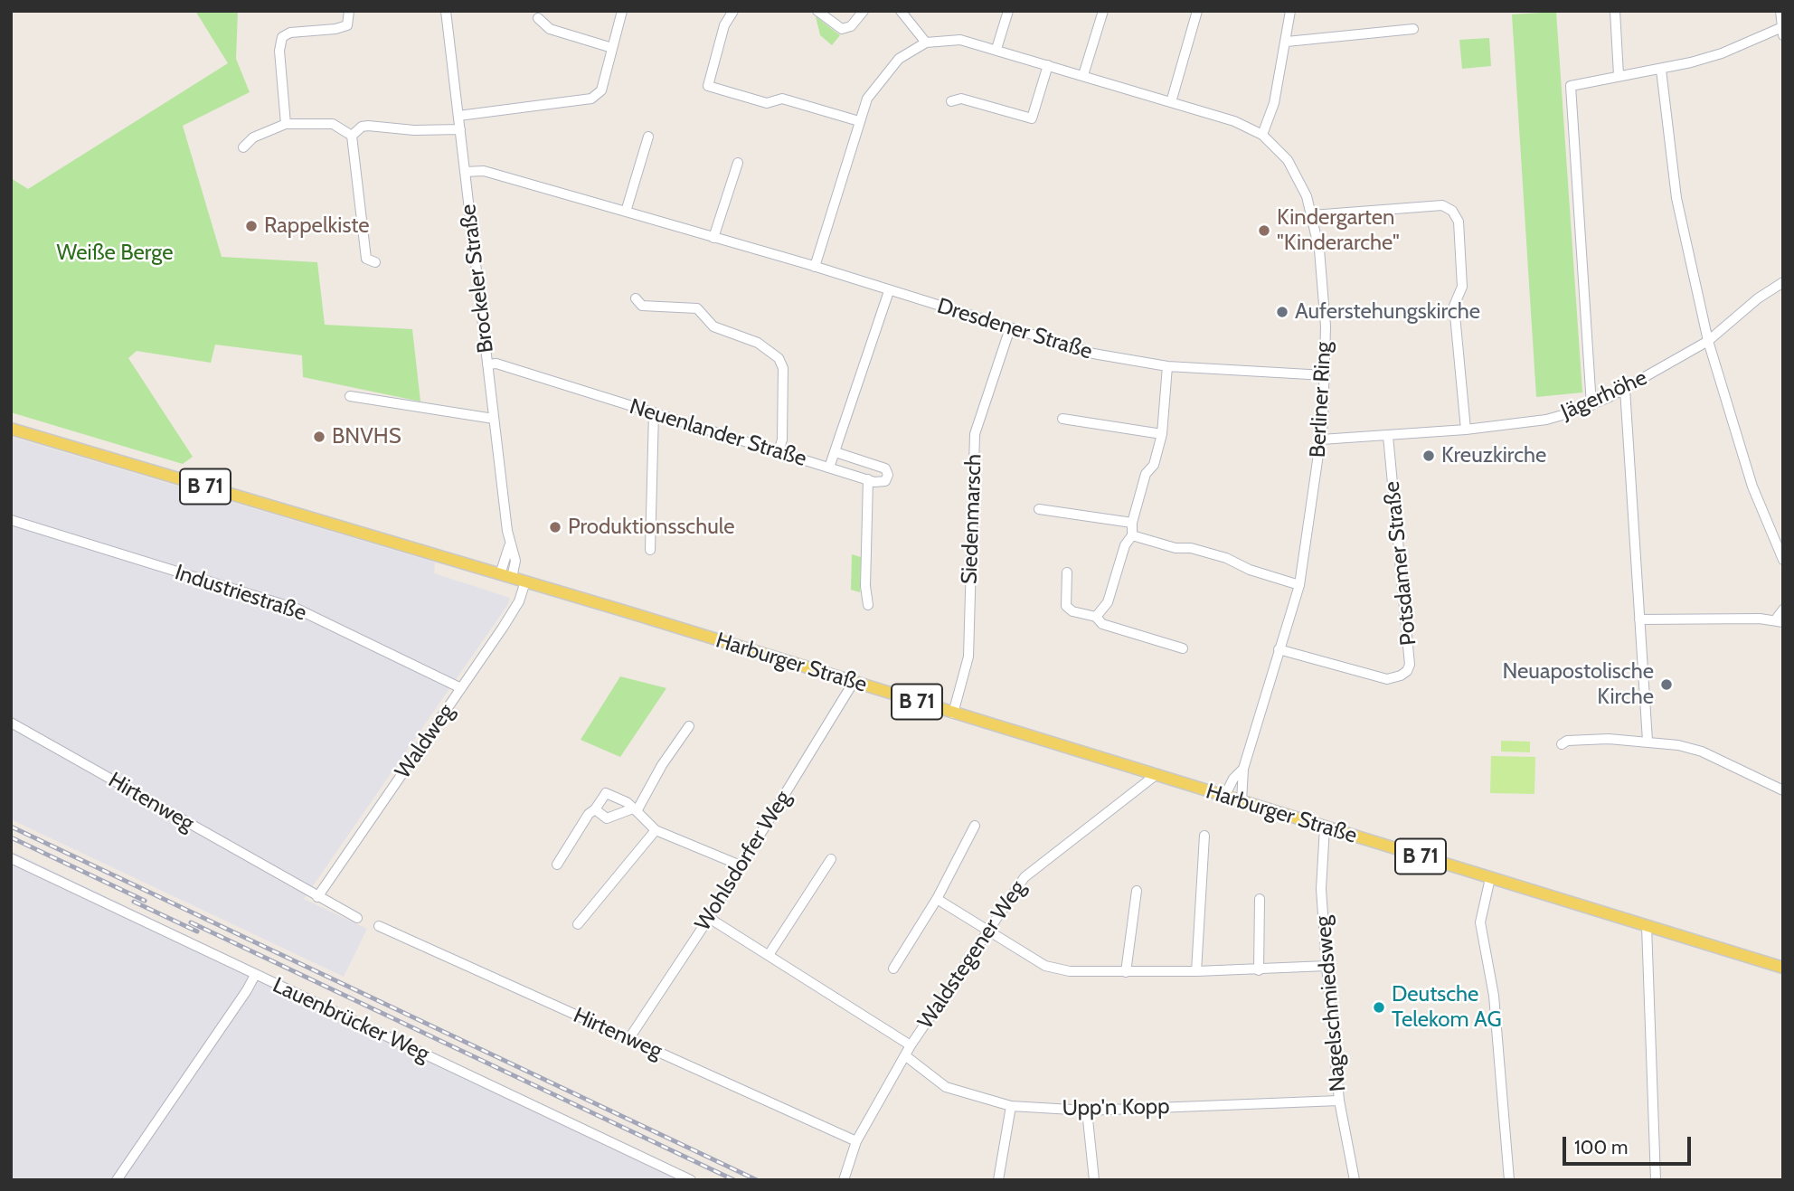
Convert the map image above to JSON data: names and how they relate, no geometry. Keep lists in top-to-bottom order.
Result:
{
  "streets": {
    "main road": ["B 71", "Harburger Straße"],
    "street": [
      "Brockeler Straße",
      "Dresdener Straße",
      "Jägerhöhe",
      "Berliner Ring",
      "Neuenlander Straße",
      "Siedenmarsch",
      "Potsdamer Straße",
      "Industriestraße",
      "Waldweg",
      "Hirtenweg",
      "Wohlsdorfer Weg",
      "Waldstegener Weg",
      "Nagelschmiedsweg",
      "Lauenbrücker Weg",
      "Upp'n Kopp"
    ]
  },
  "crossings": [
    ["Brockeler Straße", "Dresdener Straße"],
    ["Brockeler Straße", "Neuenlander Straße"],
    ["Brockeler Straße", "Harburger Straße"],
    ["Dresdener Straße", "Berliner Ring"],
    ["Dresdener Straße", "Siedenmarsch"],
    ["Jägerhöhe", "Berliner Ring"],
    ["Jägerhöhe", "Potsdamer Straße"],
    ["Berliner Ring", "Potsdamer Straße"],
    ["Berliner Ring", "Harburger Straße"],
    ["Siedenmarsch", "Harburger Straße"],
    ["Industriestraße", "Waldweg"],
    ["Harburger Straße", "Waldweg"],
    ["Harburger Straße", "Wohlsdorfer Weg"],
    ["Harburger Straße", "Waldstegener Weg"],
    ["Harburger Straße", "Nagelschmiedsweg"],
    ["Waldweg", "Hirtenweg"],
    ["Hirtenweg", "Wohlsdorfer Weg"],
    ["Hirtenweg", "Waldstegener Weg"],
    ["Waldstegener Weg", "Upp'n Kopp"],
    ["Nagelschmiedsweg", "Upp'n Kopp"]
  ],
  "parks": ["Weiße Berge"],
  "places": [
    "Rappelkiste",
    "Kindergarten \"Kinderarche\"",
    "Auferstehungskirche",
    "BNVHS",
    "Kreuzkirche",
    "Produktionsschule",
    "Neuapostolische Kirche",
    "Deutsche Telekom AG"
  ],
  "scale_bar": "100 m"
}
